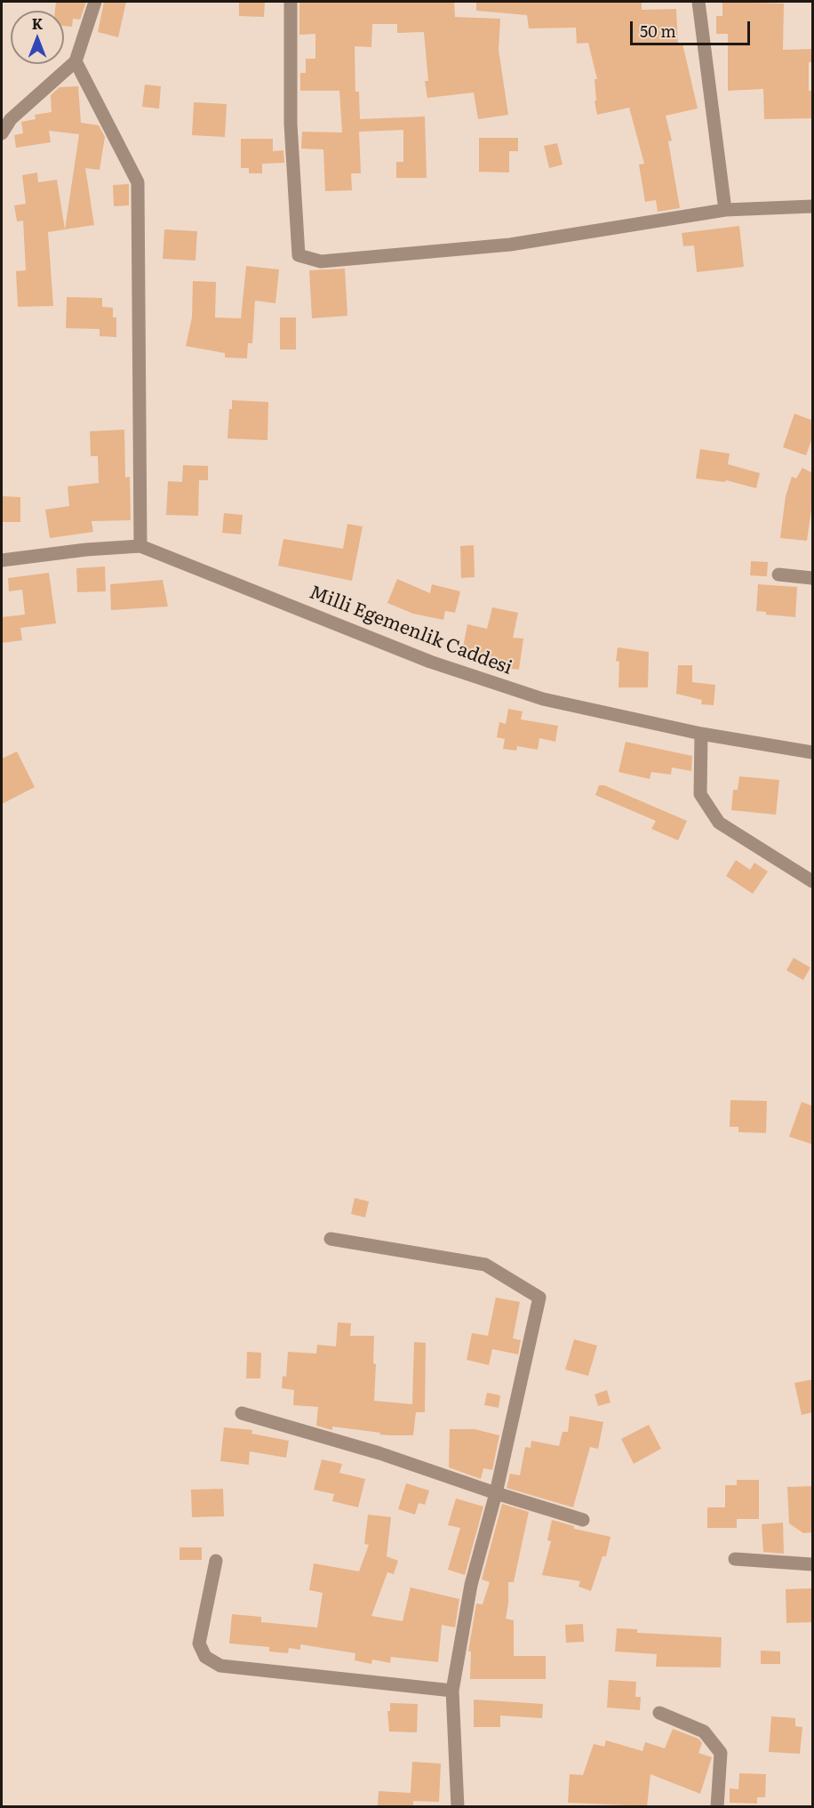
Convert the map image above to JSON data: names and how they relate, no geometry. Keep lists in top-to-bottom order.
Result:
{
  "streets": {
    "street": ["Milli Egemenlik Caddesi"]
  },
  "scale_bar": "50 m",
  "north": "top"
}
